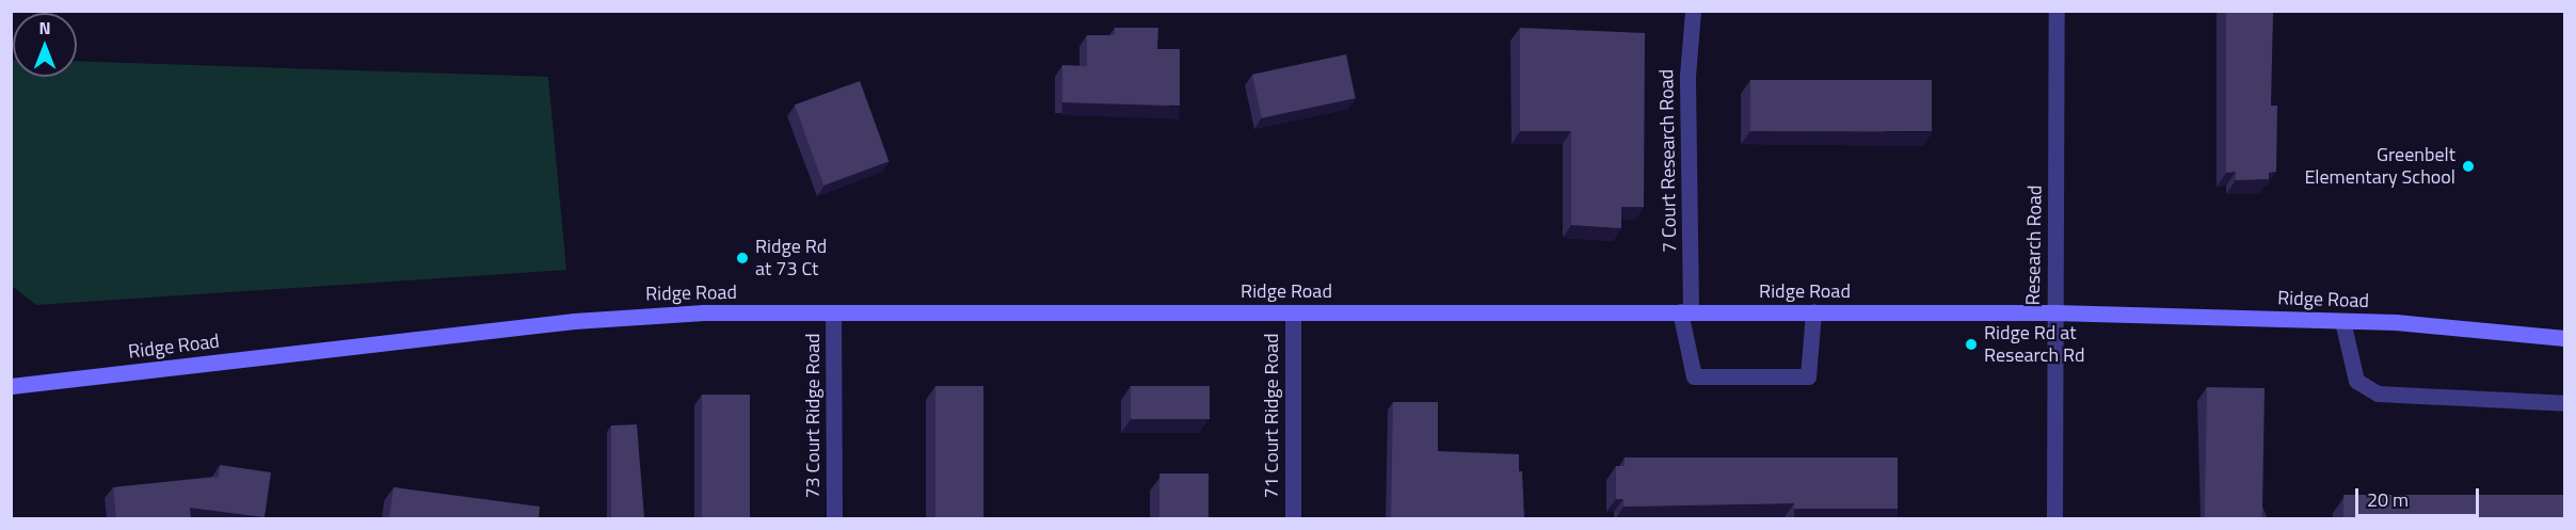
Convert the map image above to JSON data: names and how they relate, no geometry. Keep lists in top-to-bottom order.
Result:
{
  "streets": {
    "street": [
      "7 Court Research Road",
      "Research Road",
      "Ridge Road",
      "73 Court Ridge Road",
      "71 Court Ridge Road"
    ]
  },
  "crossings": [
    ["7 Court Research Road", "Ridge Road"],
    ["Research Road", "Ridge Road"],
    ["Ridge Road", "73 Court Ridge Road"],
    ["Ridge Road", "71 Court Ridge Road"]
  ],
  "places": ["Greenbelt Elementary School", "Ridge Rd at 73 Ct", "Ridge Rd at Research Rd"],
  "scale_bar": "20 m",
  "north": "top"
}
